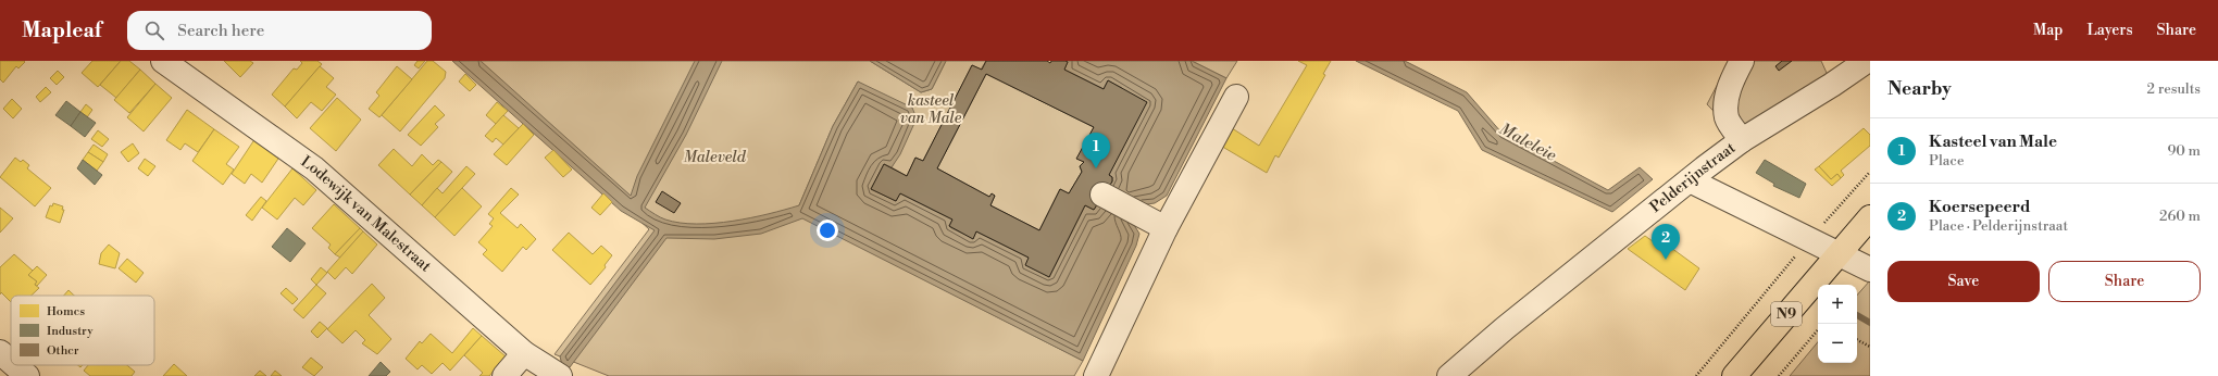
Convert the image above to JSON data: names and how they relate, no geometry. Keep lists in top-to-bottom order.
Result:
{
  "streets": {
    "main road": ["N9"],
    "street": ["Pelderijnstraat", "Lodewijk van Malestraat"]
  },
  "water": ["Maleleie"],
  "parks": ["kasteel van Male", "Maleveld"],
  "legend": ["Homes", "Industry", "Other"],
  "page": {
    "header": "Mapleaf",
    "search": "Search here",
    "nav": ["Map", "Layers", "Share"],
    "heading": ["Nearby", "2 results"],
    "list": [
      {
        "mark": "1",
        "name": "Kasteel van Male",
        "note": "Place",
        "value": "90 m"
      },
      {
        "mark": "2",
        "name": "Koersepeerd",
        "note": "Place · Pelderijnstraat",
        "value": "260 m"
      }
    ],
    "pins": ["1", "2"],
    "buttons": ["Save", "Share"],
    "map_buttons": ["+", "−"]
  }
}
